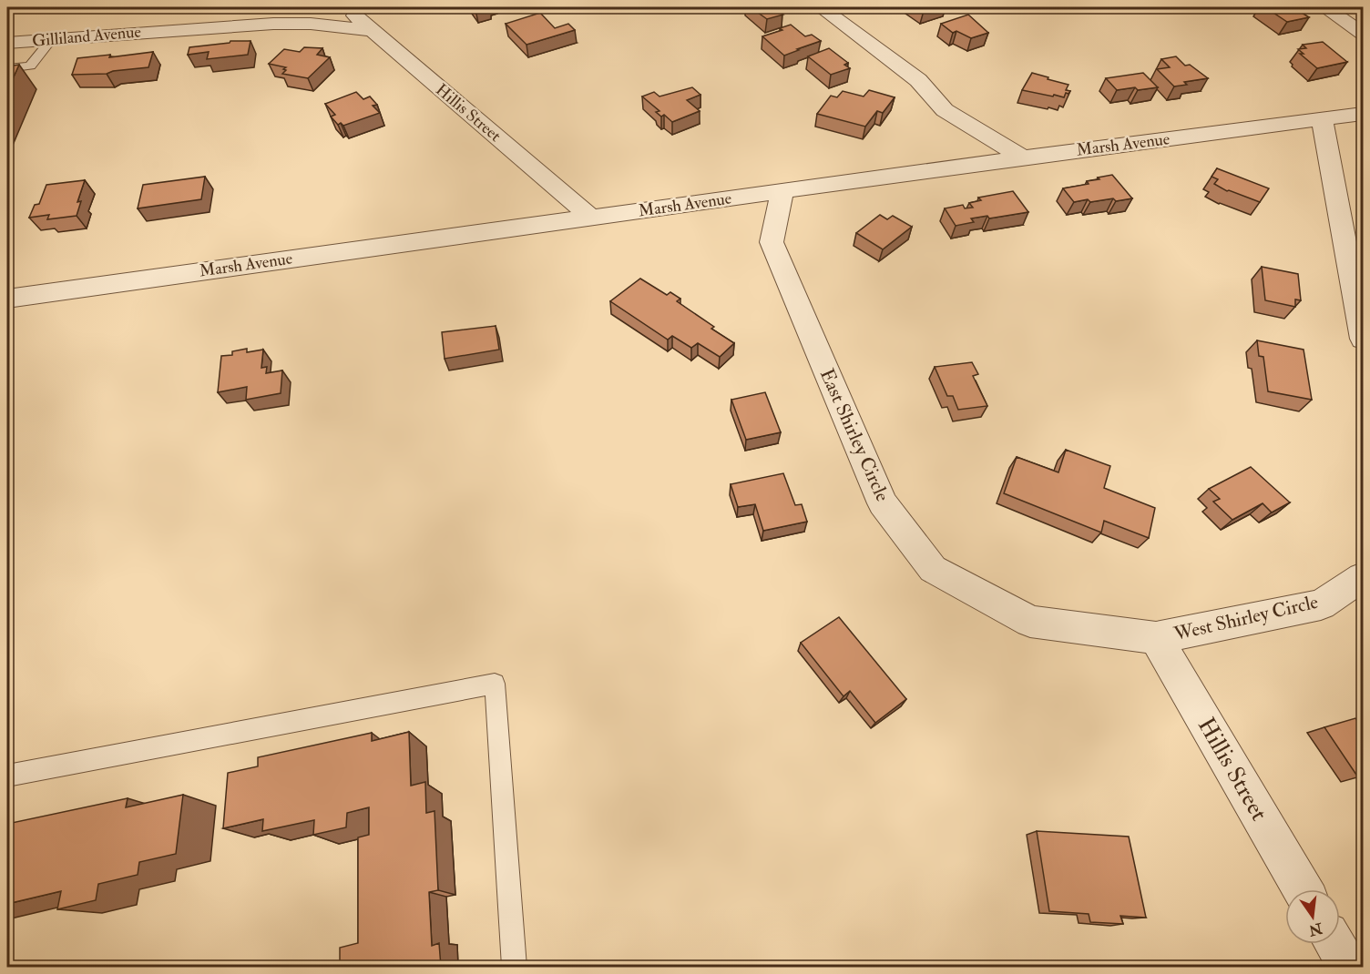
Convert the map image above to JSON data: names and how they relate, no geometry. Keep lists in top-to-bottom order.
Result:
{
  "streets": {
    "street": [
      "Gilliland Avenue",
      "Hillis Street",
      "Marsh Avenue",
      "East Shirley Circle",
      "West Shirley Circle"
    ]
  },
  "crossings": [
    ["Gilliland Avenue", "Hillis Street"],
    ["Hillis Street", "Marsh Avenue"],
    ["Hillis Street", "East Shirley Circle"],
    ["Hillis Street", "West Shirley Circle"],
    ["Marsh Avenue", "East Shirley Circle"],
    ["East Shirley Circle", "West Shirley Circle"]
  ],
  "north": "bottom"
}
